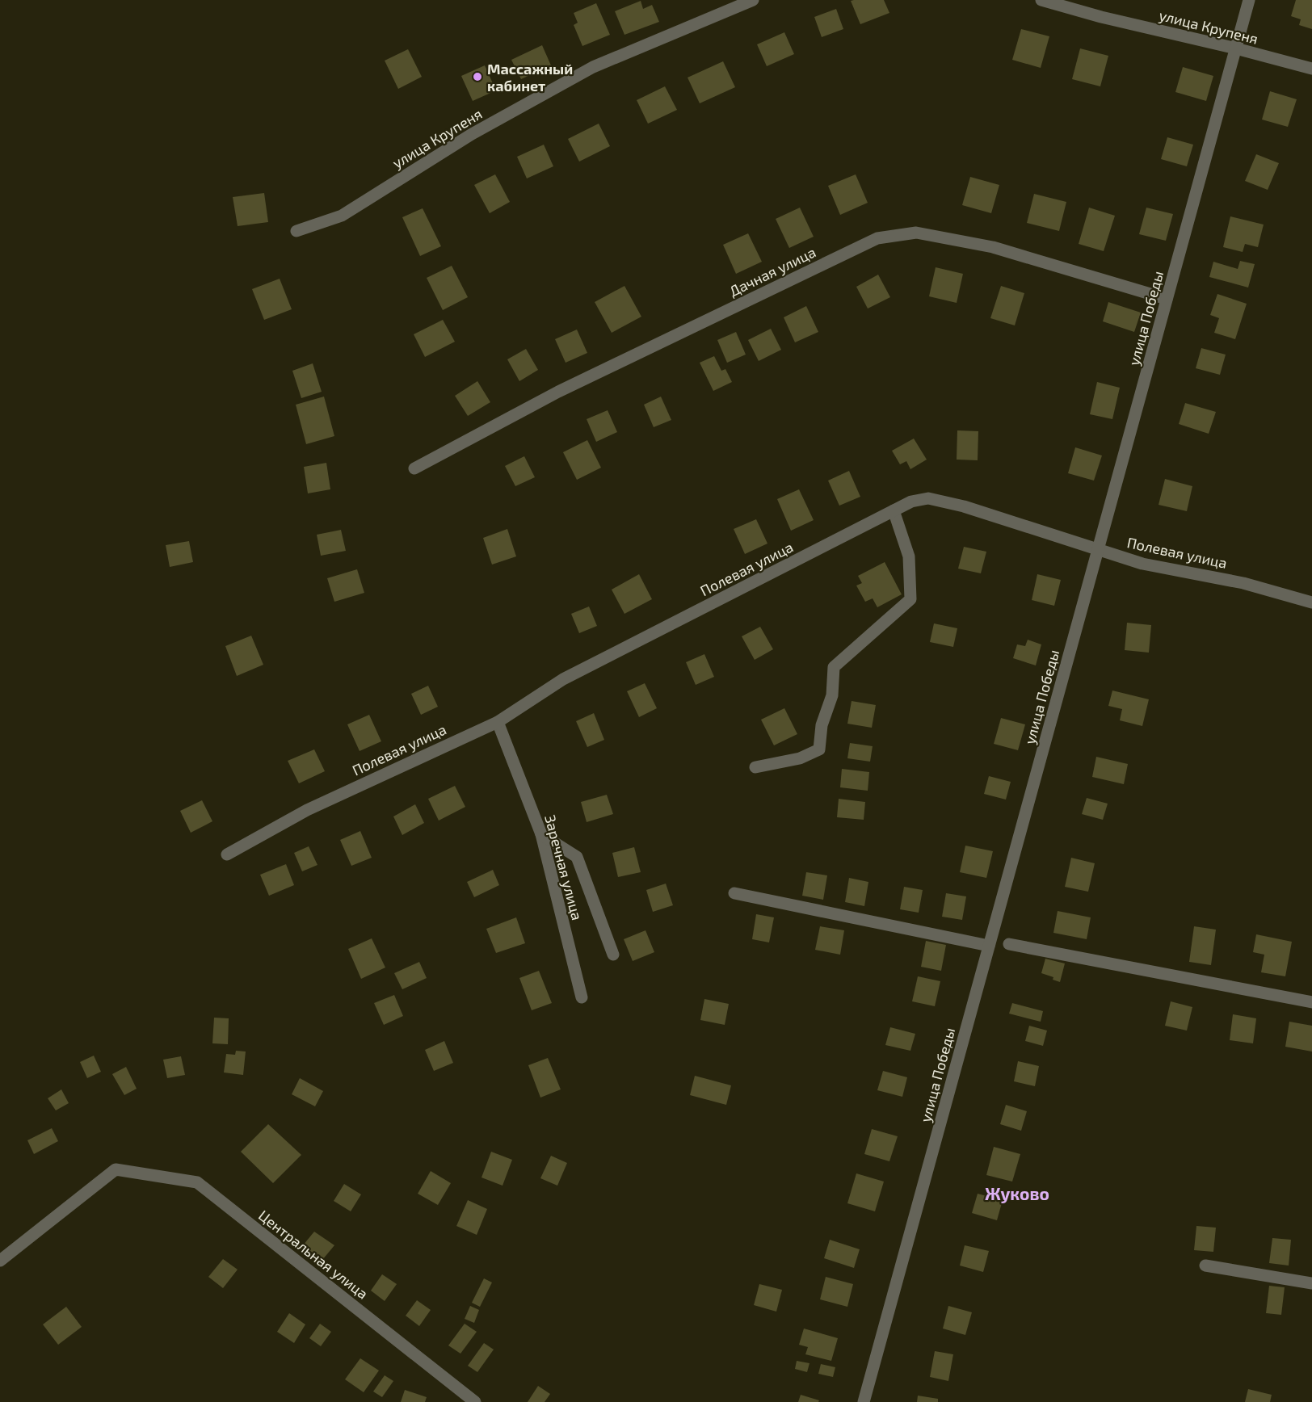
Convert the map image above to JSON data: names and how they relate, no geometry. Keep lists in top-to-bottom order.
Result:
{
  "streets": {
    "street": [
      "улица Крупеня",
      "Дачная улица",
      "улица Победы",
      "Полевая улица",
      "Заречная улица",
      "Центральная улица"
    ]
  },
  "crossings": [
    ["улица Крупеня", "улица Победы"],
    ["Дачная улица", "улица Победы"],
    ["улица Победы", "Полевая улица"],
    ["Полевая улица", "Заречная улица"]
  ],
  "districts": ["Жуково"],
  "places": ["Массажный кабинет"]
}
